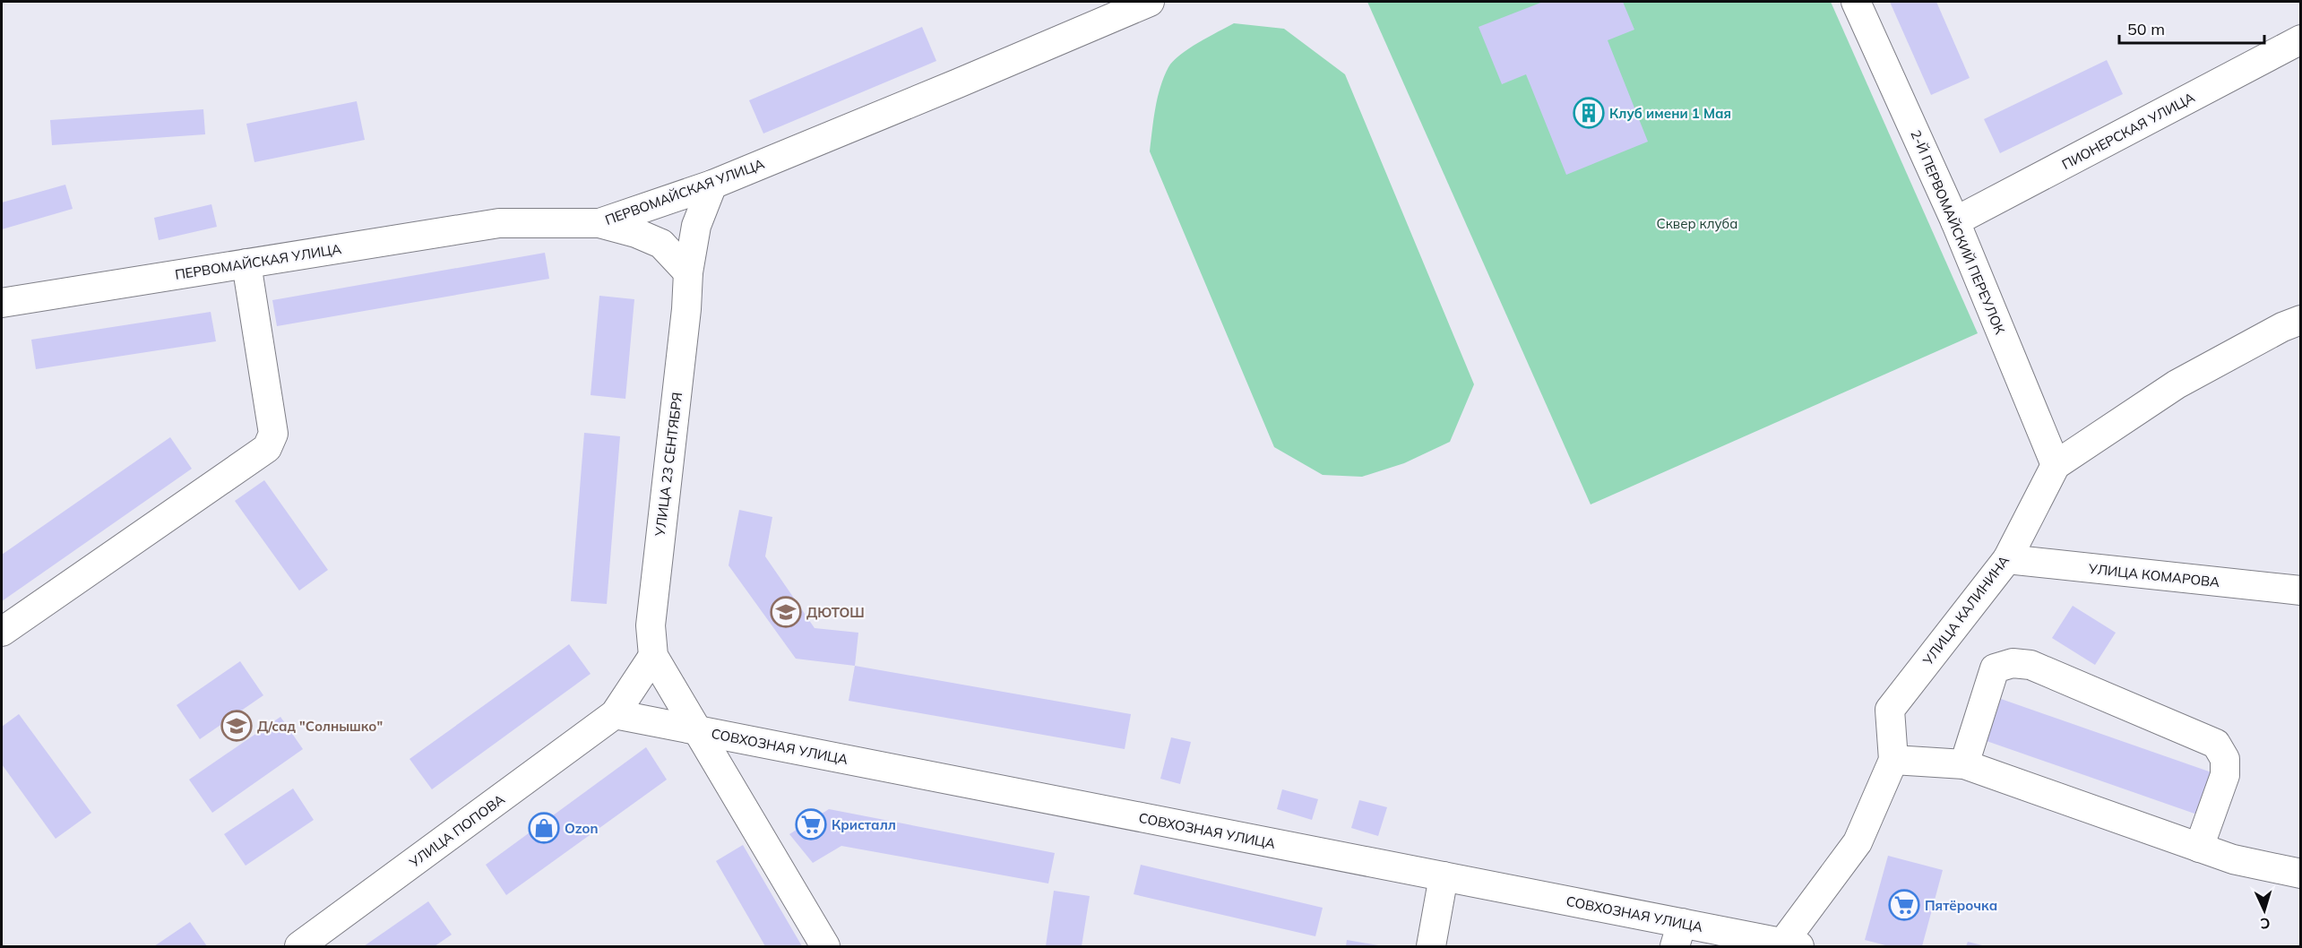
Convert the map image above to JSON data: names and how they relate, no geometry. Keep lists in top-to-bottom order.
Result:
{
  "streets": {
    "street": [
      "ПИОНЕРСКАЯ УЛИЦА",
      "ПЕРВОМАЙСКАЯ УЛИЦА",
      "2-Й ПЕРВОМАЙСКИЙ ПЕРЕУЛОК",
      "УЛИЦА 23 СЕНТЯБРЯ",
      "УЛИЦА КОМАРОВА",
      "УЛИЦА КАЛИНИНА",
      "СОВХОЗНАЯ УЛИЦА",
      "УЛИЦА ПОПОВА"
    ]
  },
  "crossings": [
    ["ПИОНЕРСКАЯ УЛИЦА", "2-Й ПЕРВОМАЙСКИЙ ПЕРЕУЛОК"],
    ["ПЕРВОМАЙСКАЯ УЛИЦА", "УЛИЦА 23 СЕНТЯБРЯ"],
    ["2-Й ПЕРВОМАЙСКИЙ ПЕРЕУЛОК", "УЛИЦА КАЛИНИНА"],
    ["УЛИЦА 23 СЕНТЯБРЯ", "СОВХОЗНАЯ УЛИЦА"],
    ["УЛИЦА КОМАРОВА", "УЛИЦА КАЛИНИНА"],
    ["УЛИЦА КАЛИНИНА", "СОВХОЗНАЯ УЛИЦА"],
    ["СОВХОЗНАЯ УЛИЦА", "УЛИЦА ПОПОВА"]
  ],
  "parks": ["Сквер клуба"],
  "places": {
    "building": ["Клуб имени 1 Мая"],
    "school or university": ["ДЮТОШ", "Д/сад \"Солнышко\""],
    "supermarket": ["Кристалл", "Пятёрочка"],
    "shop": ["Ozon"]
  },
  "scale_bar": "50 m",
  "north": "bottom"
}
